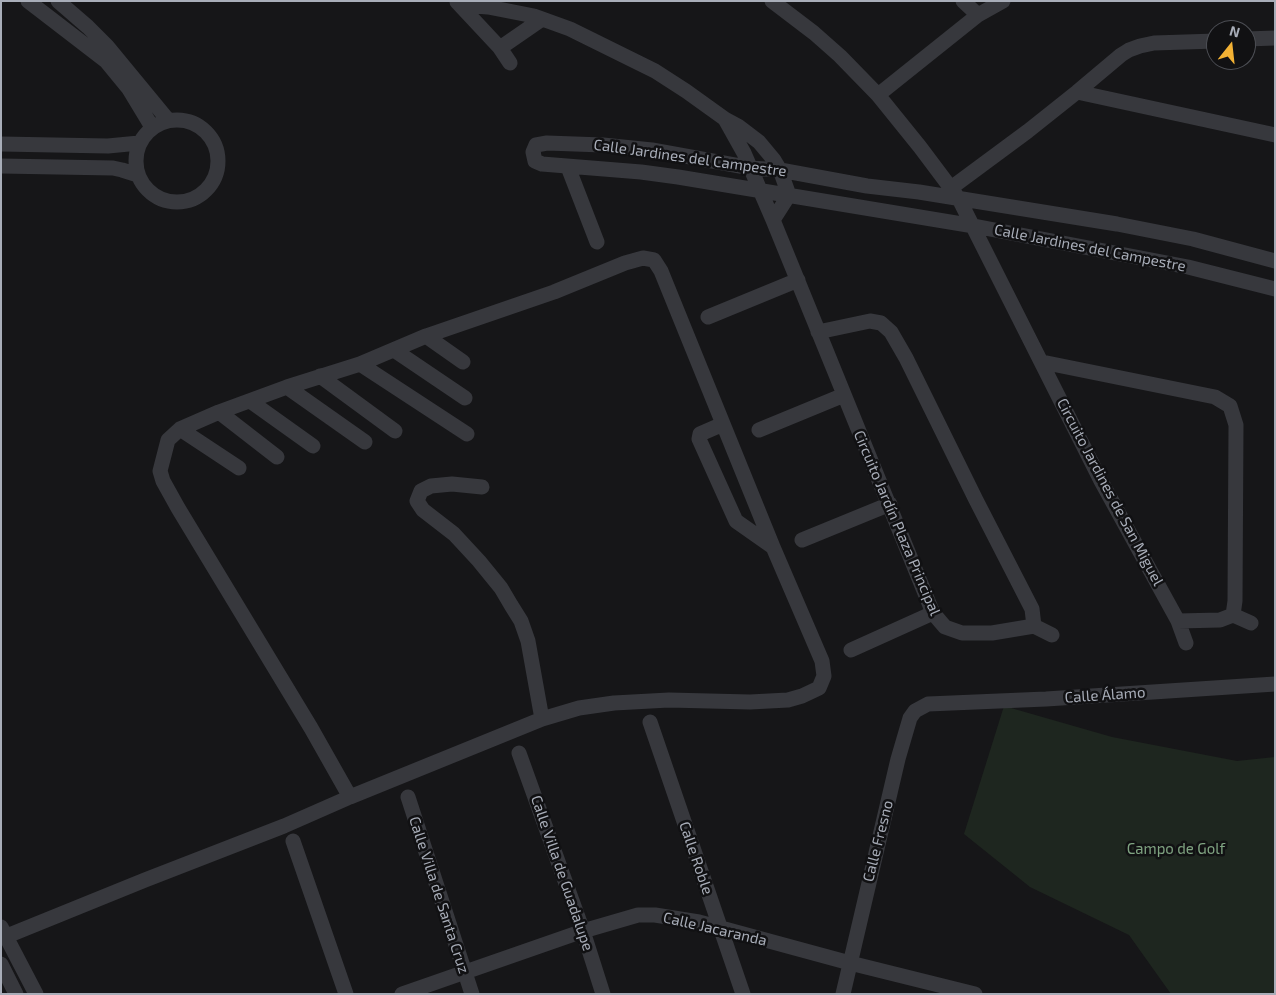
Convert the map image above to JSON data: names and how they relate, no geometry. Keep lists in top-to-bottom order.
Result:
{
  "streets": {
    "street": [
      "Calle Jardines del Campestre",
      "Circuito Jardines de San Miguel",
      "Circuito Jardín Plaza Principal",
      "Calle Álamo",
      "Calle Fresno",
      "Calle Roble",
      "Calle Villa de Guadalupe",
      "Calle Villa de Santa Cruz",
      "Calle Jacaranda"
    ]
  },
  "crossings": [
    ["Calle Jardines del Campestre", "Circuito Jardines de San Miguel"],
    ["Calle Jardines del Campestre", "Circuito Jardín Plaza Principal"],
    ["Calle Álamo", "Calle Fresno"],
    ["Calle Fresno", "Calle Jacaranda"],
    ["Calle Roble", "Calle Jacaranda"],
    ["Calle Villa de Guadalupe", "Calle Jacaranda"],
    ["Calle Villa de Santa Cruz", "Calle Jacaranda"]
  ],
  "parks": ["Campo de Golf"],
  "north": "top"
}
